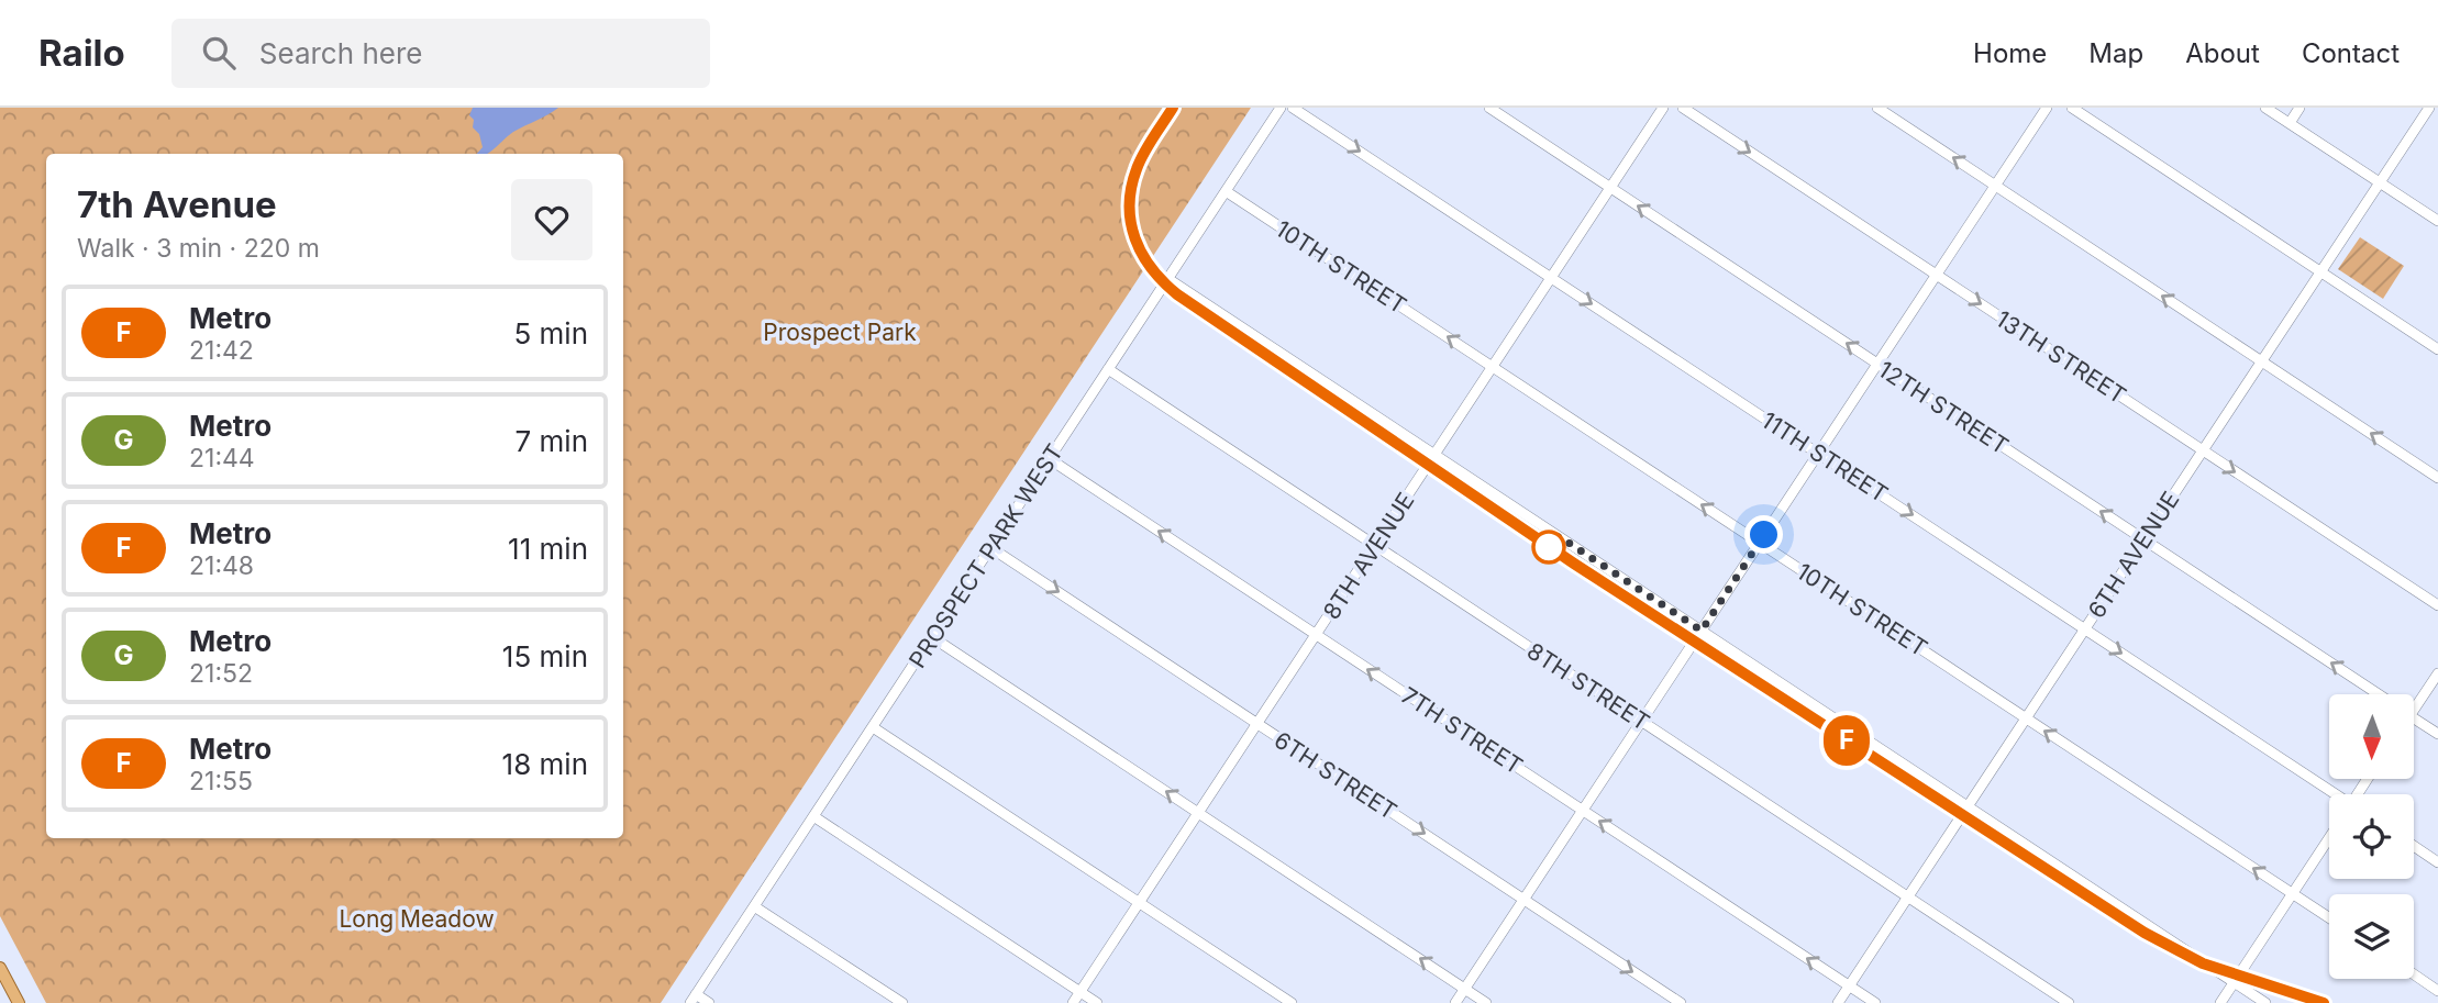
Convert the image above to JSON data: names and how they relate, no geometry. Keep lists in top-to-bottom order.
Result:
{
  "streets": {
    "street": [
      "10TH STREET",
      "13TH STREET",
      "12TH STREET",
      "11TH STREET",
      "6TH AVENUE",
      "PROSPECT PARK WEST",
      "8TH AVENUE",
      "8TH STREET",
      "7TH STREET",
      "6TH STREET"
    ]
  },
  "crossings": [
    ["10TH STREET", "6TH AVENUE"],
    ["10TH STREET", "PROSPECT PARK WEST"],
    ["10TH STREET", "8TH AVENUE"],
    ["13TH STREET", "6TH AVENUE"],
    ["12TH STREET", "6TH AVENUE"],
    ["12TH STREET", "8TH AVENUE"],
    ["11TH STREET", "6TH AVENUE"],
    ["11TH STREET", "8TH AVENUE"],
    ["6TH AVENUE", "8TH STREET"],
    ["6TH AVENUE", "7TH STREET"],
    ["PROSPECT PARK WEST", "8TH STREET"],
    ["PROSPECT PARK WEST", "7TH STREET"],
    ["PROSPECT PARK WEST", "6TH STREET"],
    ["8TH AVENUE", "8TH STREET"],
    ["8TH AVENUE", "7TH STREET"],
    ["8TH AVENUE", "6TH STREET"]
  ],
  "one_way": [
    "10TH STREET",
    "13TH STREET",
    "12TH STREET",
    "11TH STREET",
    "7TH STREET",
    "6TH STREET"
  ],
  "parks": ["Prospect Park", "Long Meadow"],
  "lines": ["metro line F"],
  "north": "bottom",
  "page": {
    "header": "Railo",
    "search": "Search here",
    "nav": [
      "Home",
      "Map",
      "About",
      "Contact"
    ],
    "on_map": "F",
    "heading": ["7th Avenue", "Walk · 3 min · 220 m"],
    "list": [
      {
        "mark": "F",
        "name": "Metro",
        "note": "21:42",
        "value": "5 min"
      },
      {
        "mark": "G",
        "name": "Metro",
        "note": "21:44",
        "value": "7 min"
      },
      {
        "mark": "F",
        "name": "Metro",
        "note": "21:48",
        "value": "11 min"
      },
      {
        "mark": "G",
        "name": "Metro",
        "note": "21:52",
        "value": "15 min"
      },
      {
        "mark": "F",
        "name": "Metro",
        "note": "21:55",
        "value": "18 min"
      }
    ]
  }
}
